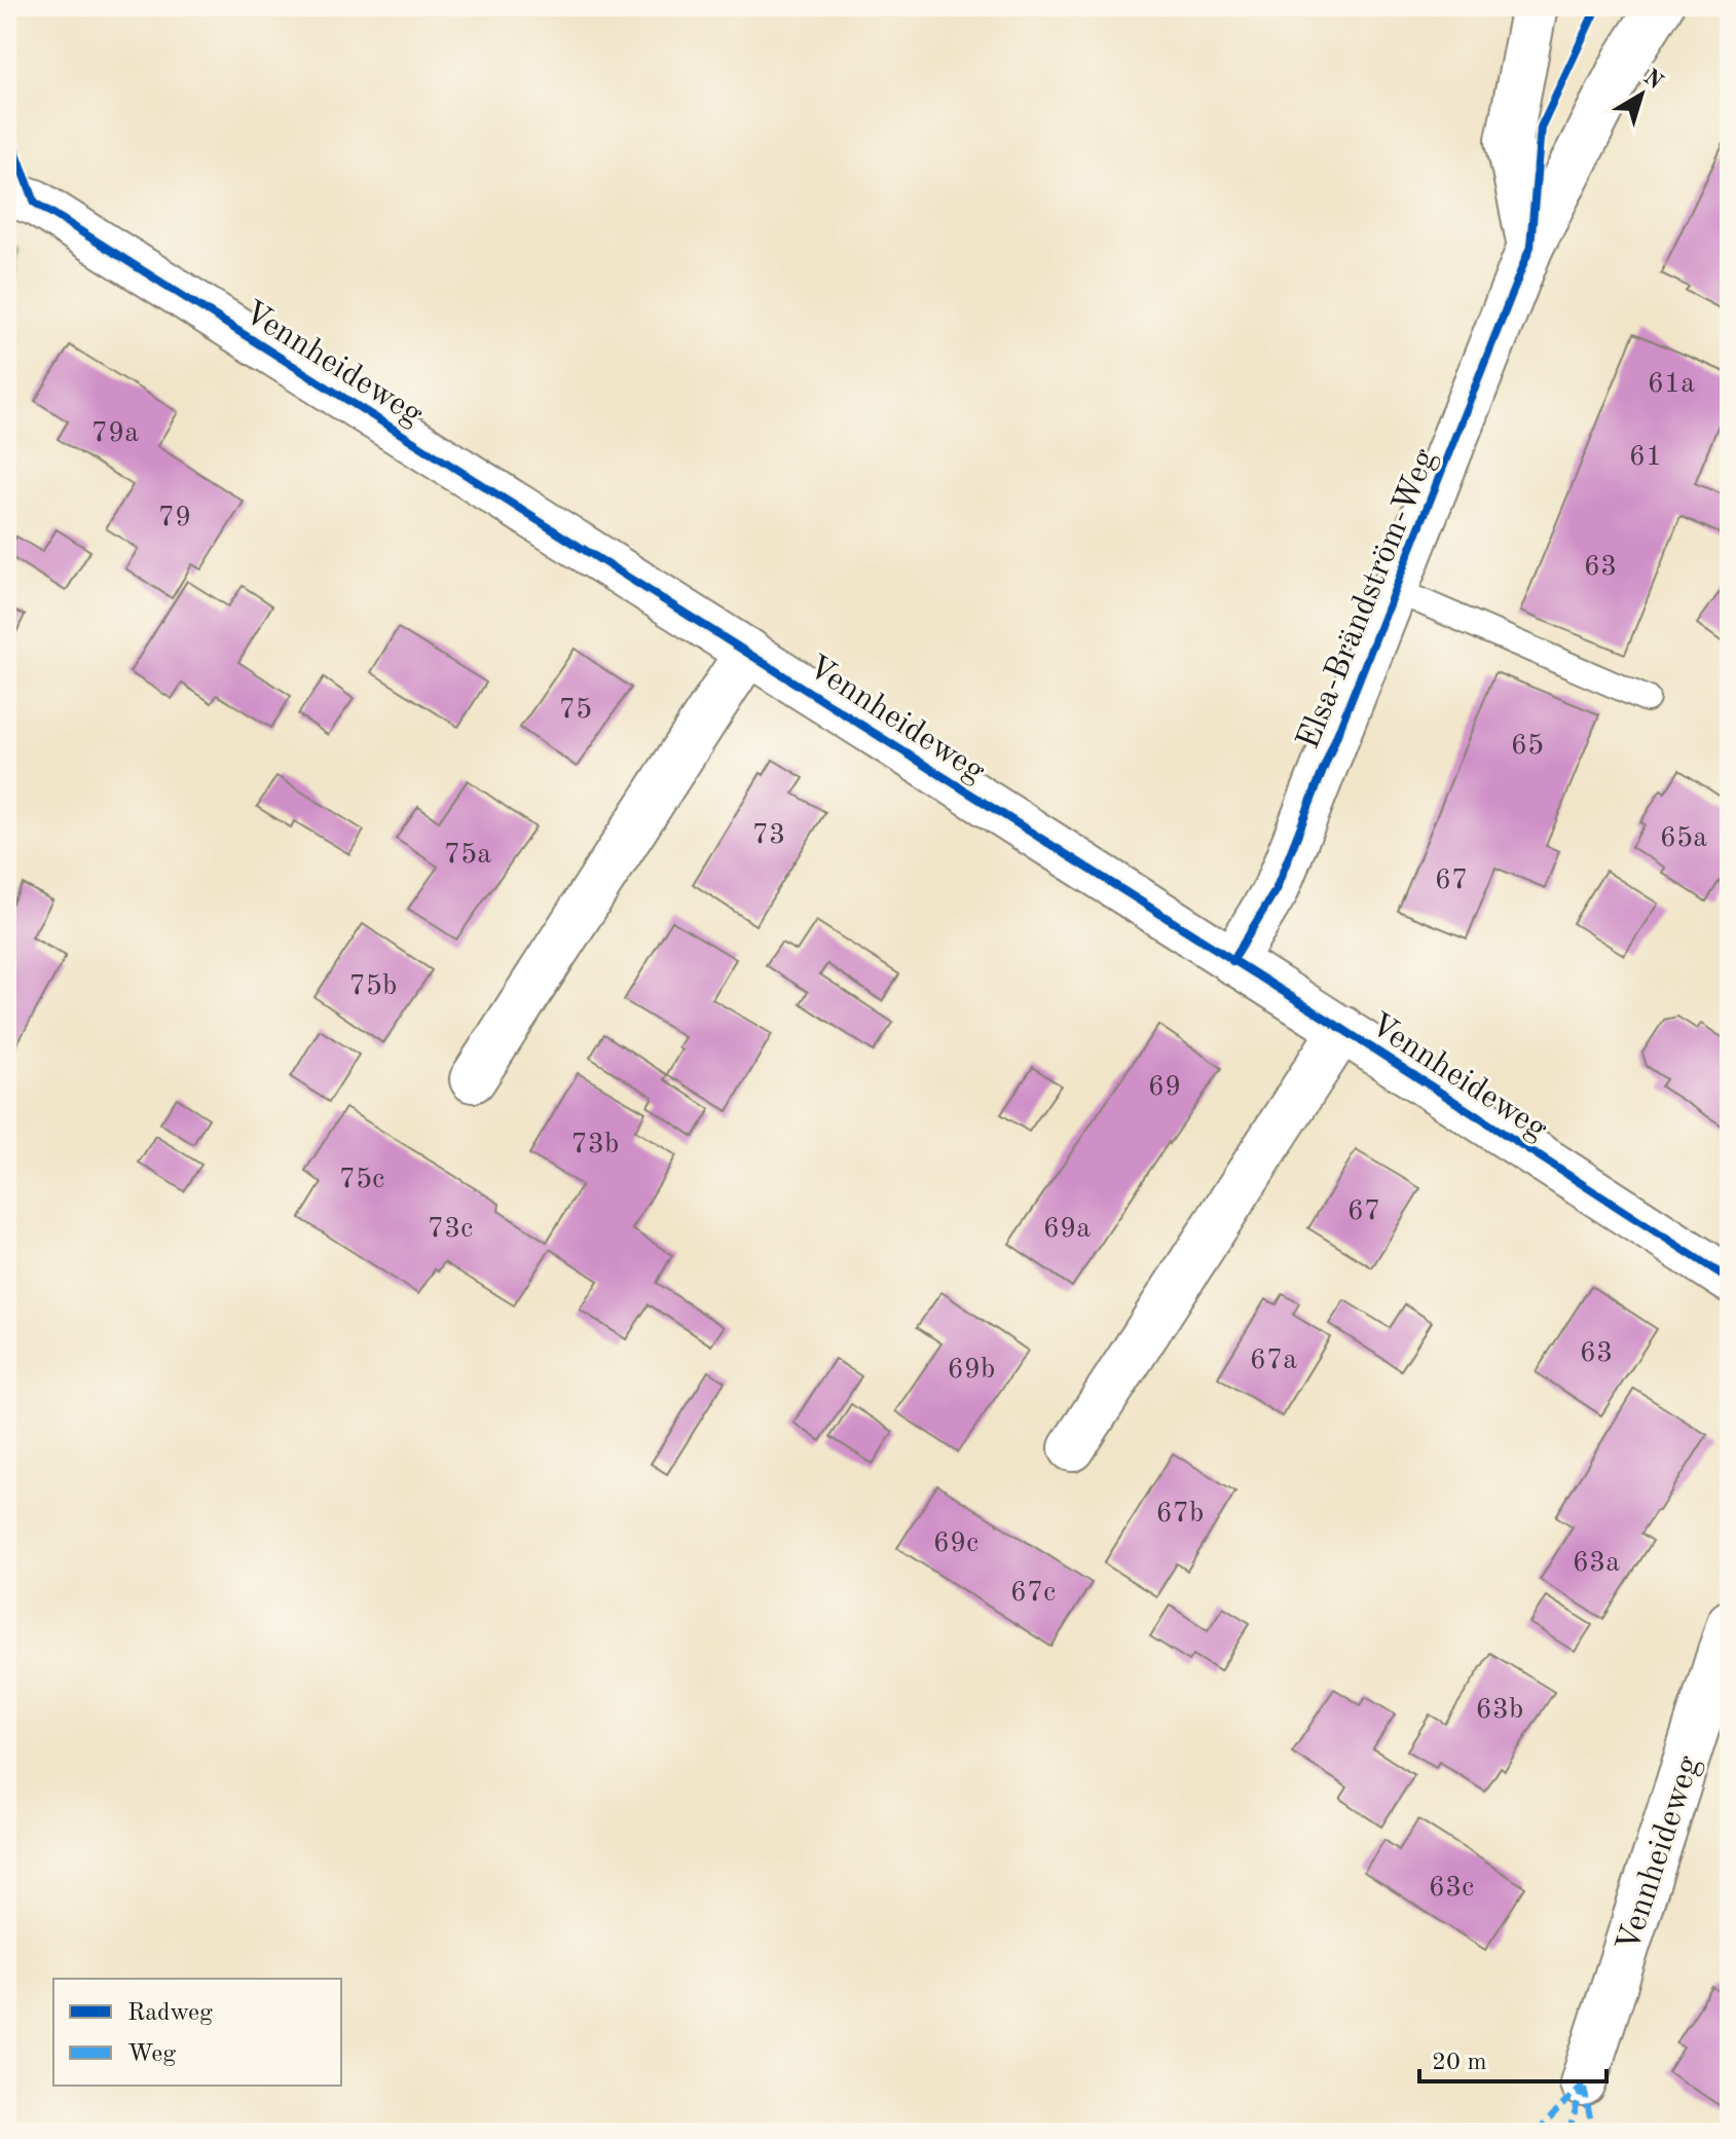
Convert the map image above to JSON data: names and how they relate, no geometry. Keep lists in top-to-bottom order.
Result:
{
  "streets": {
    "street": ["Vennheideweg", "Elsa-Brändström-Weg"]
  },
  "crossings": [
    ["Vennheideweg", "Elsa-Brändström-Weg"]
  ],
  "house_numbers": [
    "61a",
    "79a",
    "61",
    "79",
    "63",
    "75",
    "65",
    "73",
    "65a",
    "75a",
    "67",
    "75b",
    "69",
    "73b",
    "75c",
    "67",
    "73c",
    "69a",
    "63",
    "67a",
    "69b",
    "67b",
    "69c",
    "63a",
    "67c",
    "63b",
    "63c"
  ],
  "legend": ["Radweg", "Weg"],
  "scale_bar": "20 m",
  "north": "top right"
}
